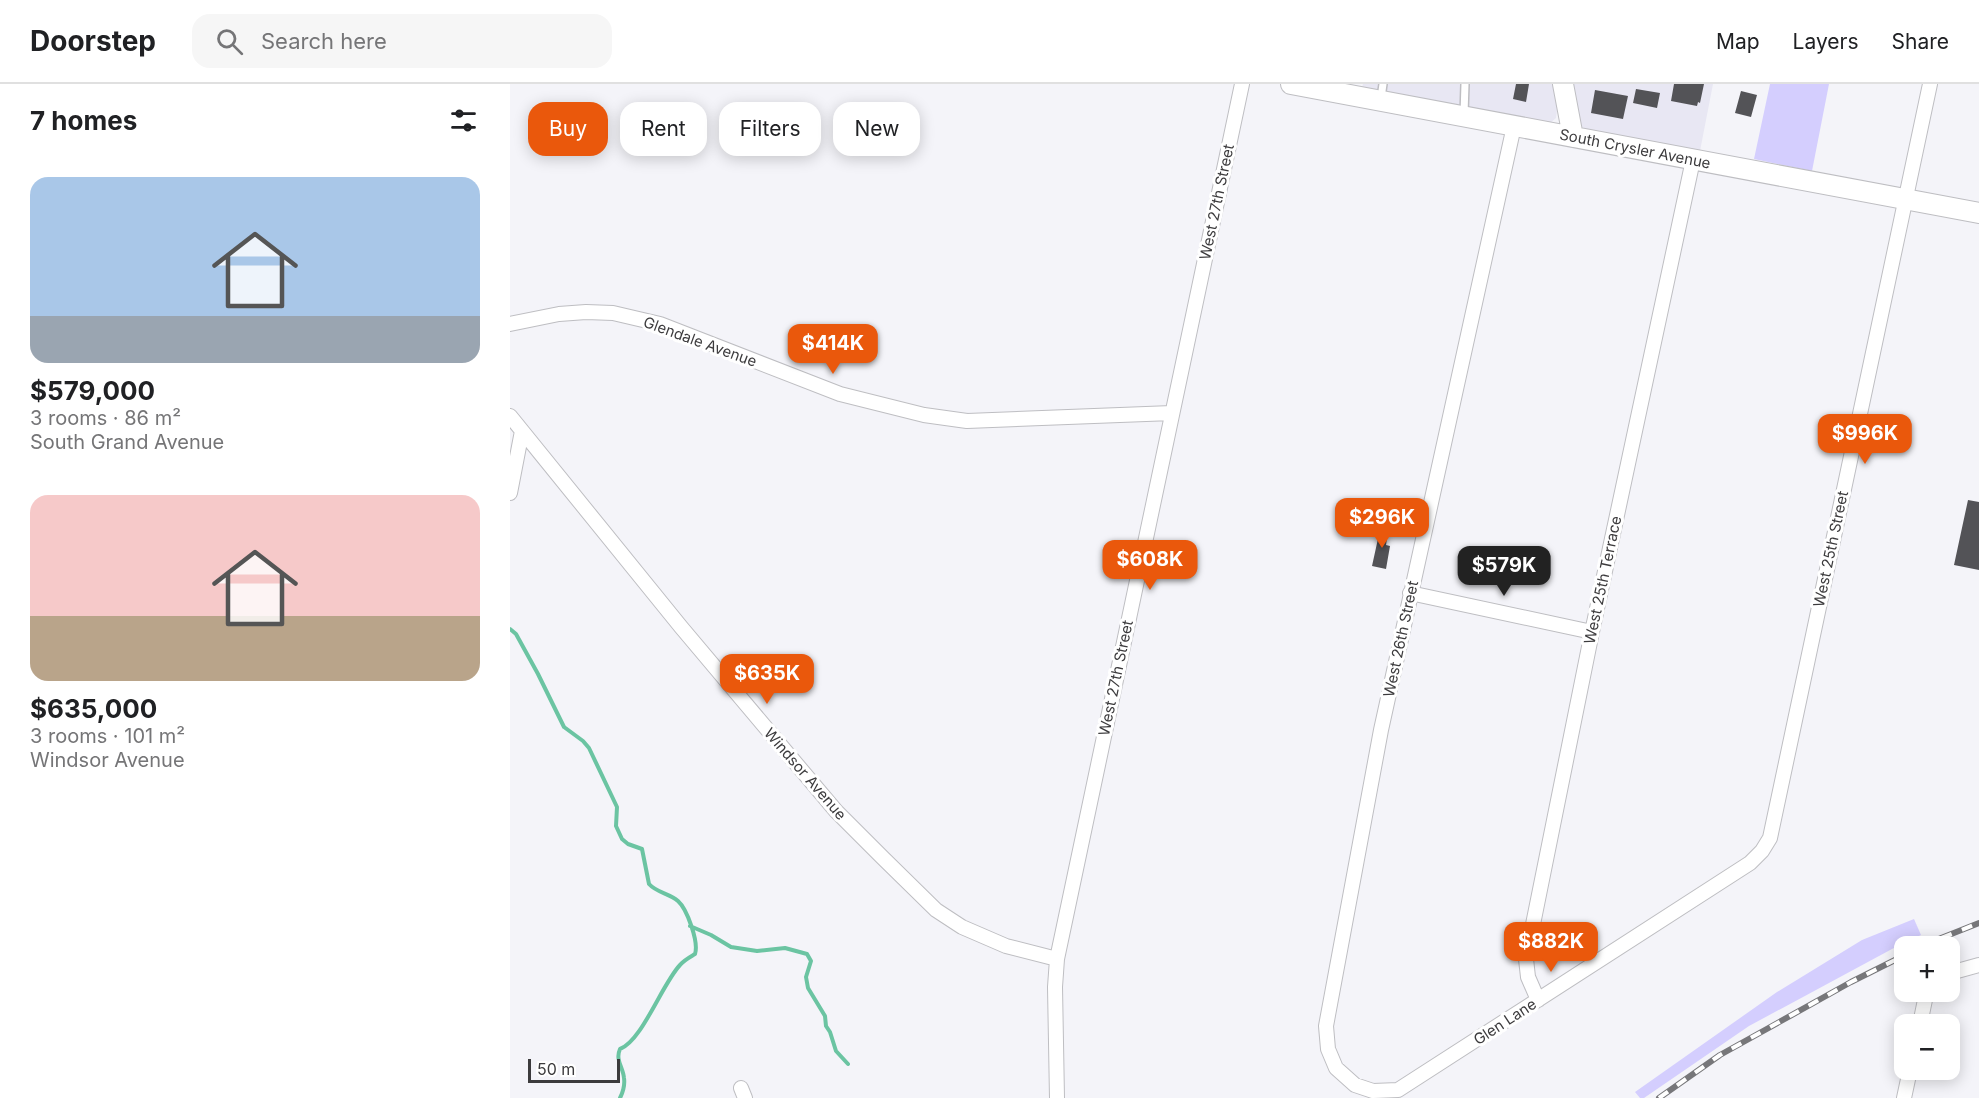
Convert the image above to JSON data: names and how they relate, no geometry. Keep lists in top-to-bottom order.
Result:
{
  "streets": {
    "main road": ["South Crysler Avenue"],
    "street": [
      "West 27th Street",
      "Glendale Avenue",
      "West 25th Street",
      "West 25th Terrace",
      "West 26th Street",
      "Windsor Avenue",
      "Glen Lane"
    ]
  },
  "crossings": [
    ["South Crysler Avenue", "West 25th Street"],
    ["South Crysler Avenue", "West 25th Terrace"],
    ["South Crysler Avenue", "West 26th Street"],
    ["West 27th Street", "Glendale Avenue"],
    ["West 27th Street", "Windsor Avenue"],
    ["West 25th Street", "Glen Lane"],
    ["West 25th Terrace", "Glen Lane"],
    ["West 26th Street", "Glen Lane"]
  ],
  "scale_bar": "50 m",
  "page": {
    "header": "Doorstep",
    "search": "Search here",
    "nav": ["Map", "Layers", "Share"],
    "heading": "7 homes",
    "chip": [
      "Buy",
      "Rent",
      "Filters",
      "New"
    ],
    "list": [
      {
        "name": "$579,000",
        "note": "3 rooms · 86 m² · South Grand Avenue"
      },
      {
        "name": "$635,000",
        "note": "3 rooms · 101 m² · Windsor Avenue"
      }
    ],
    "price": [
      "$414K",
      "$996K",
      "$296K",
      "$608K",
      "$579K",
      "$635K",
      "$882K"
    ],
    "map_buttons": ["+", "−"],
    "scale": "50 m"
  }
}
